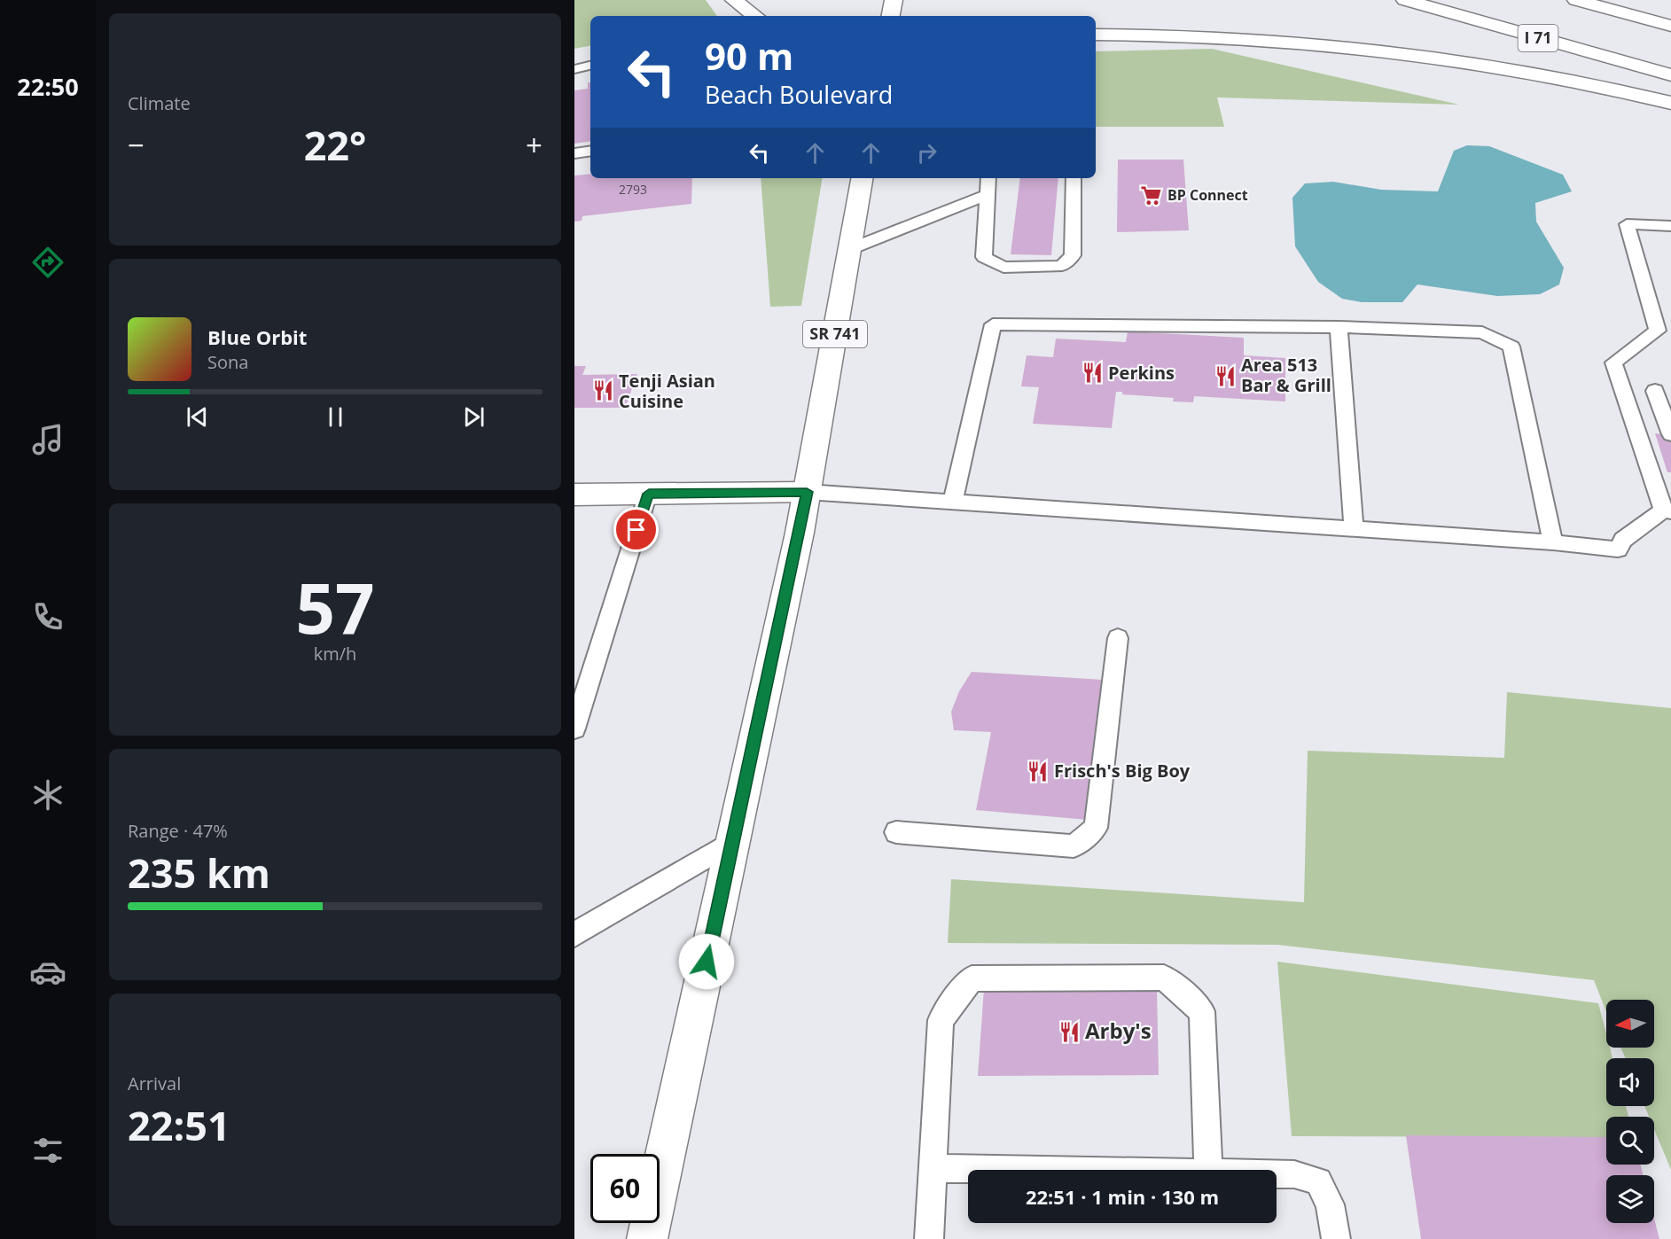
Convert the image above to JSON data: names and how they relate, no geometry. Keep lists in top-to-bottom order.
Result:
{
  "streets": {
    "main road": ["I 71", "SR 741"]
  },
  "places": {
    "supermarket": ["BP Connect"],
    "restaurant": [
      "Perkins",
      "Area 513 Bar & Grill",
      "Tenji Asian Cuisine",
      "Frisch's Big Boy",
      "Arby's"
    ]
  },
  "house_numbers": ["2793"],
  "north": "left",
  "page": {
    "tabs": "22:50",
    "tile": [
      "Climate",
      ["57", "km/h"],
      ["Range · 47%", "235 km"],
      ["Arrival", "22:51"]
    ],
    "turn": ["90 m", "Beach Boulevard"],
    "heat": ["−", "22°", "+"],
    "song": ["Blue Orbit", "Sona"],
    "limit": "60",
    "trip": "22:51 · 1 min · 130 m"
  }
}
